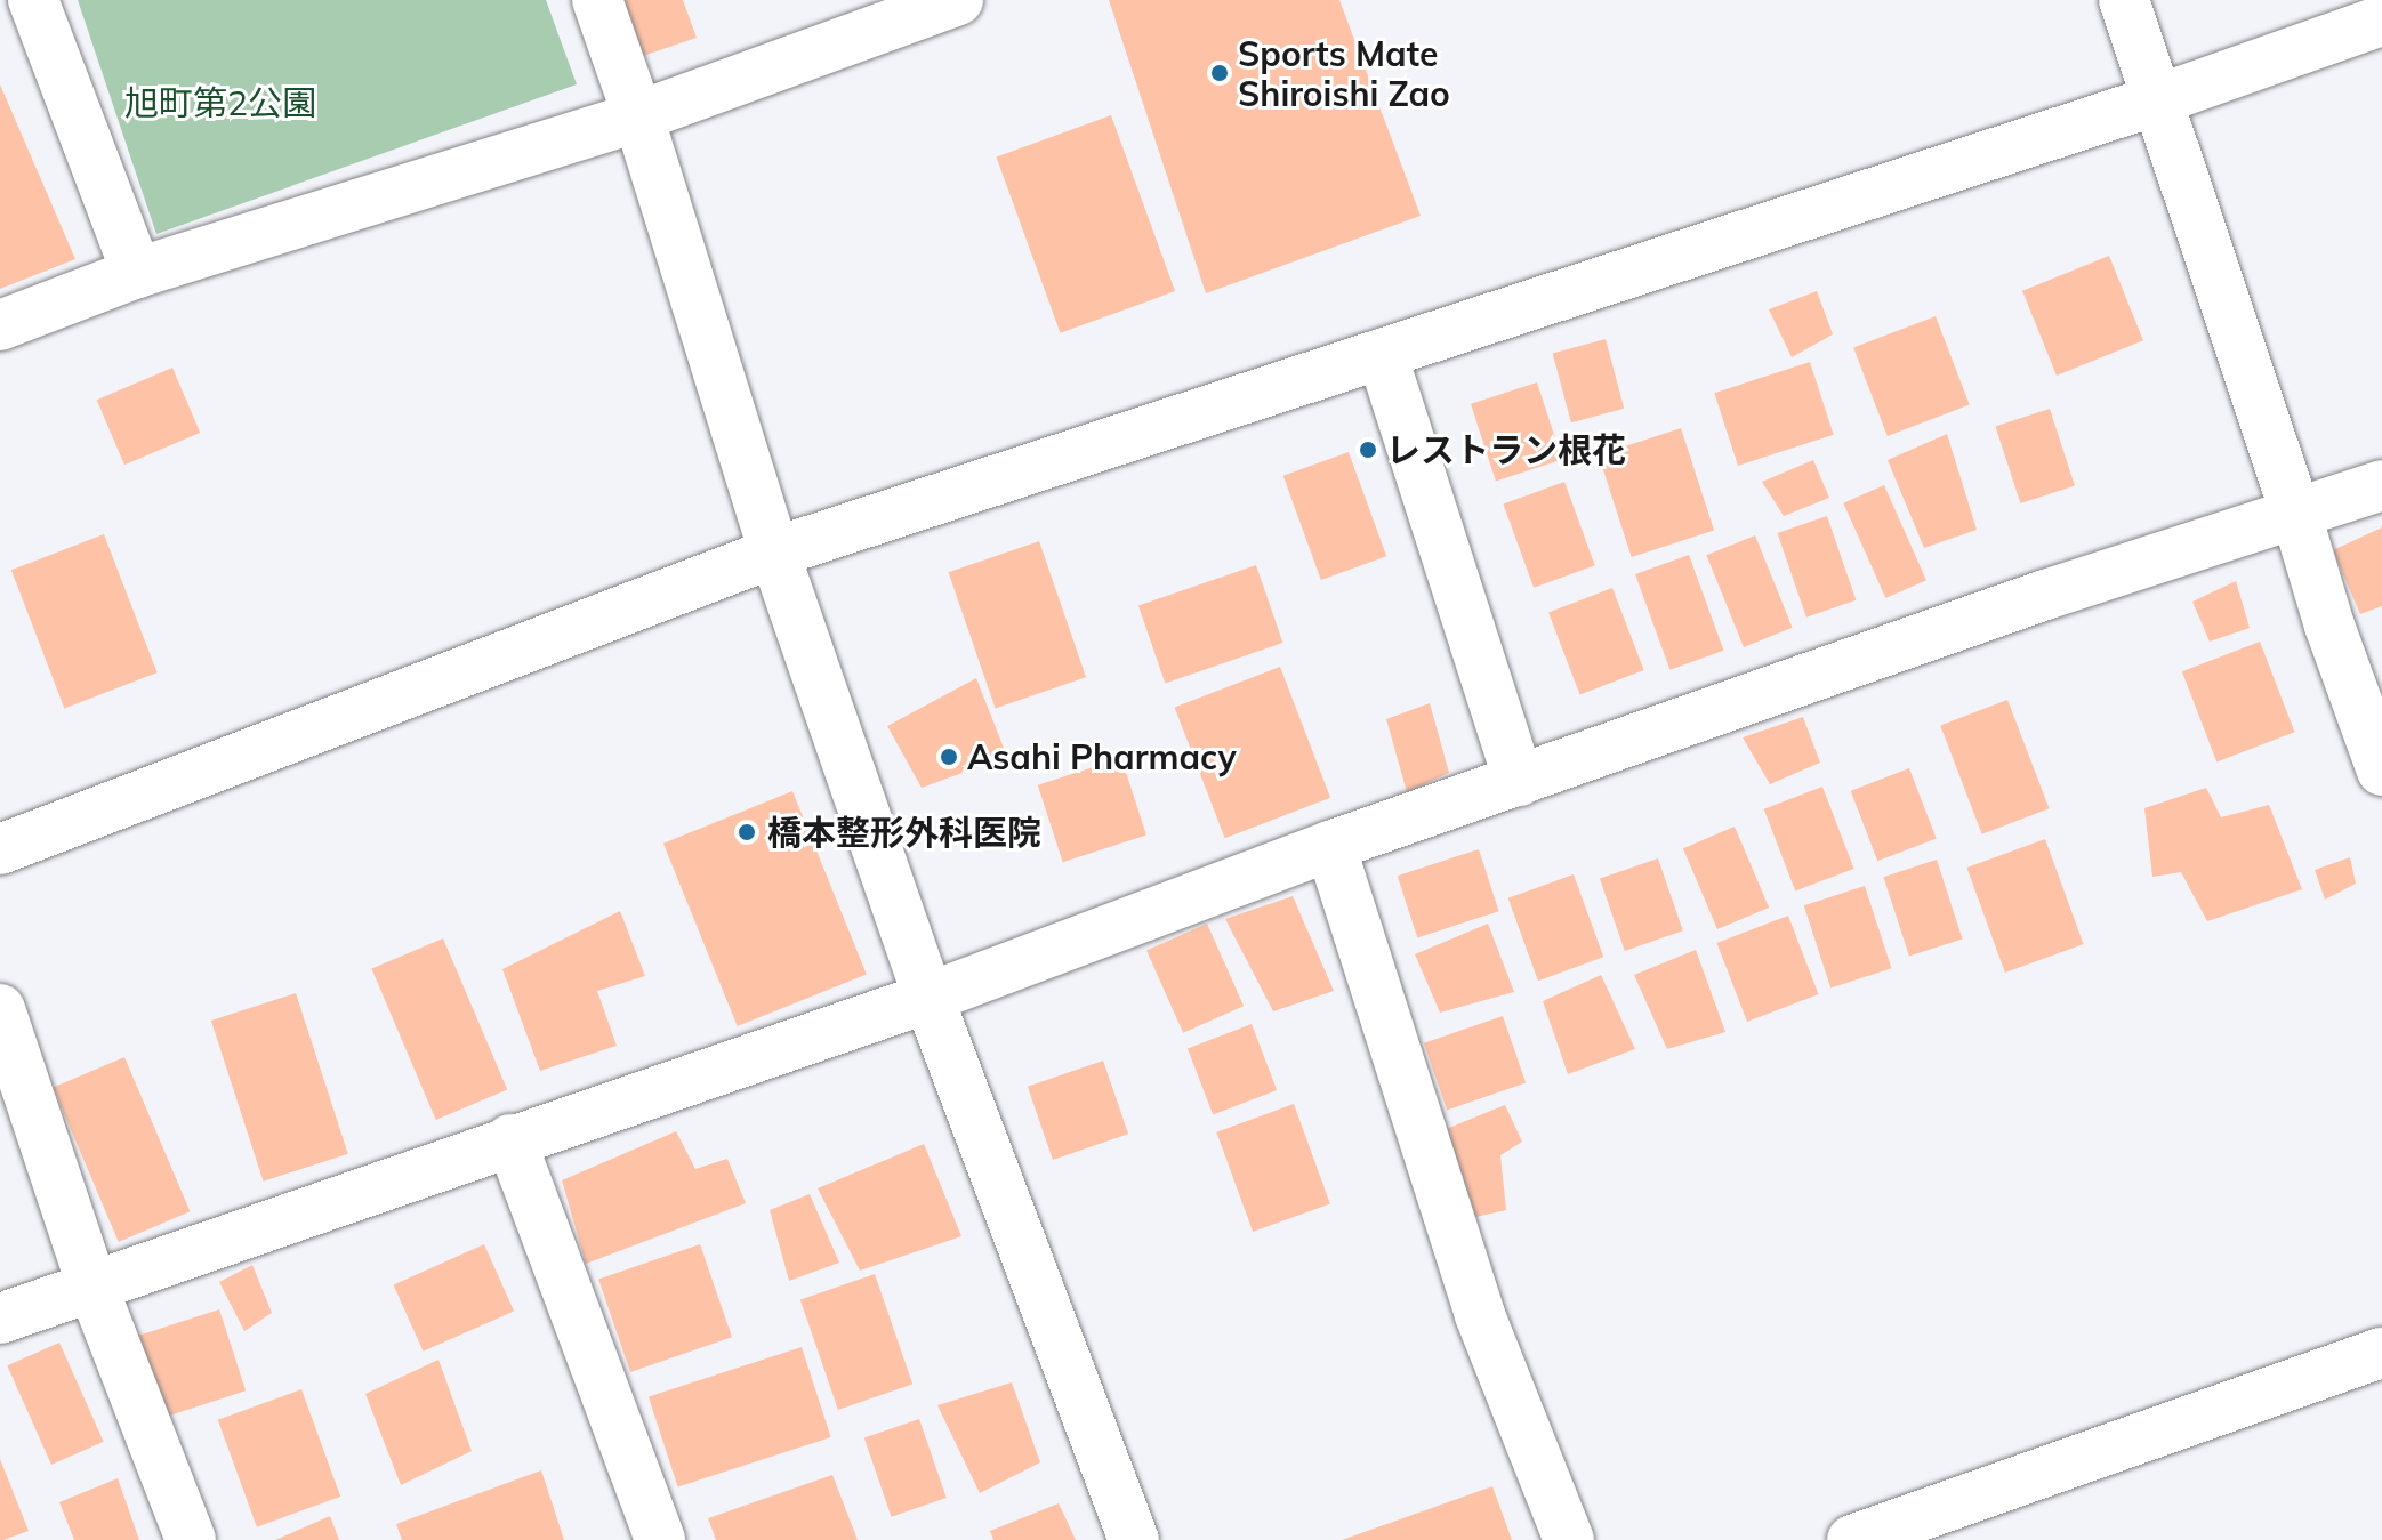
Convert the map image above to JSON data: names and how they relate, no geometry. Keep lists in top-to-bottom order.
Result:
{
  "parks": ["旭町第2公園"],
  "places": [
    "Sports Mate Shiroishi Zao",
    "レストラン根花",
    "Asahi Pharmacy",
    "橋本整形外科医院"
  ]
}
